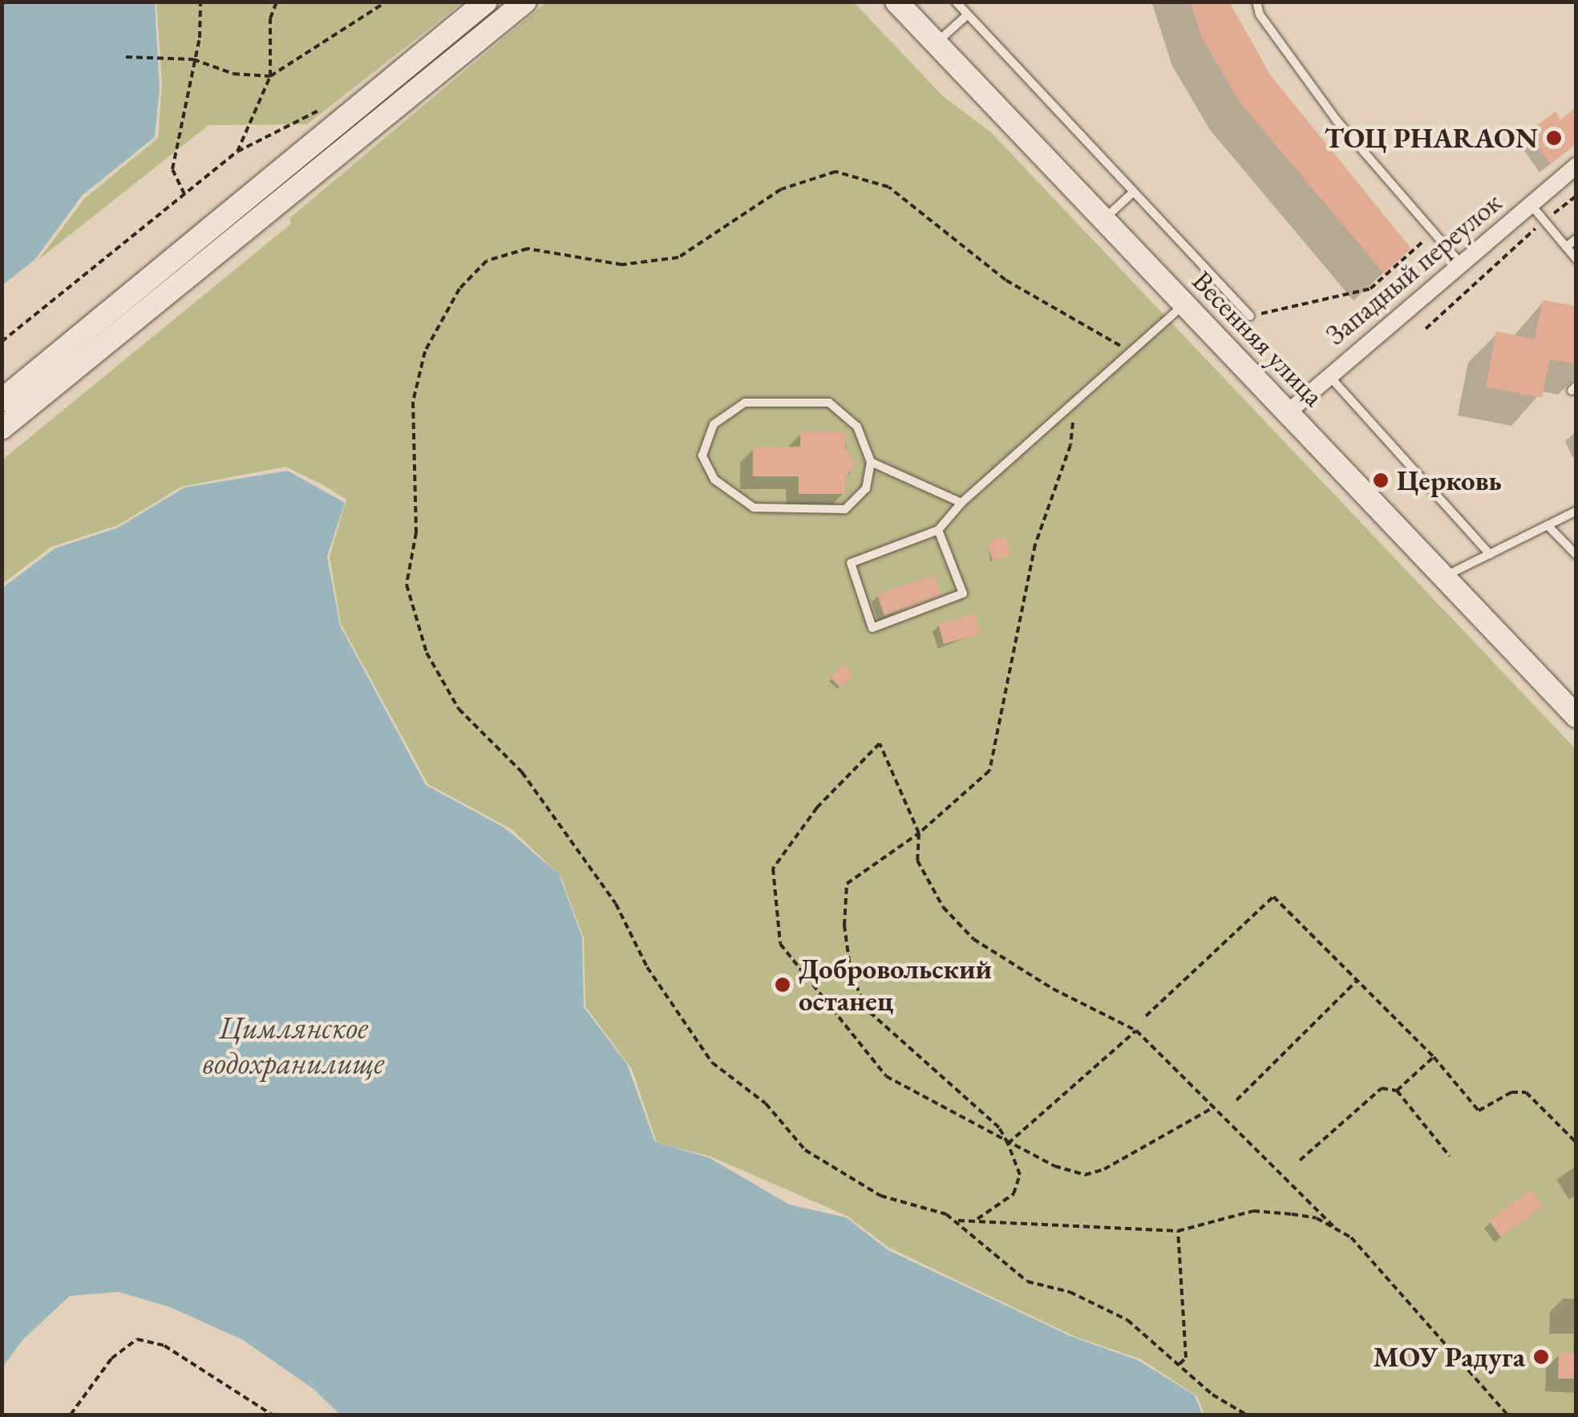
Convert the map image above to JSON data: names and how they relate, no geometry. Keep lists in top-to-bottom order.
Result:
{
  "streets": {
    "main road": ["Весенняя улица"],
    "street": ["Западный переулок"]
  },
  "crossings": [
    ["Западный переулок", "Весенняя улица"]
  ],
  "water": ["Цимлянское водохранилище"],
  "places": [
    "ТОЦ PHARAON",
    "Церковь",
    "Добровольский останец",
    "МОУ Радуга"
  ]
}
